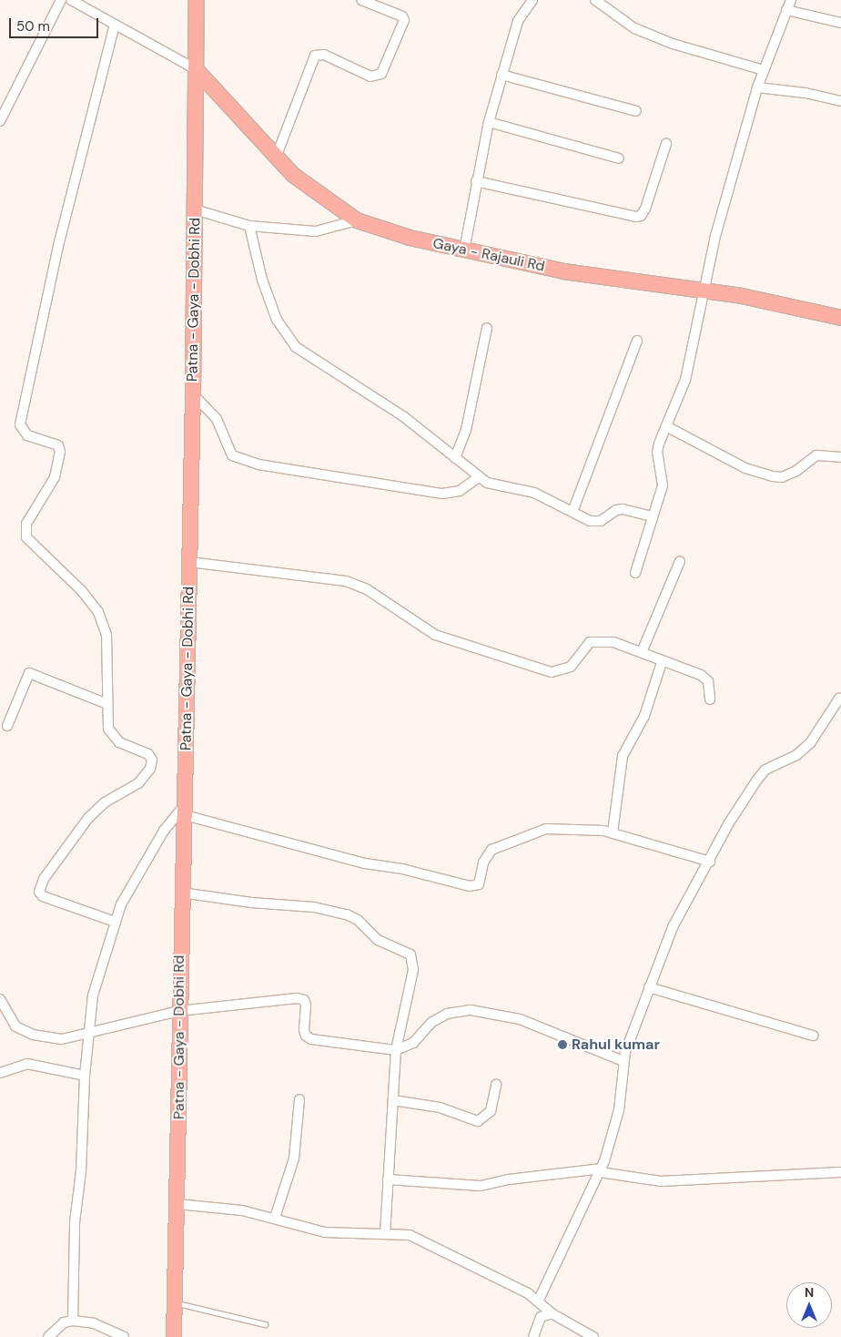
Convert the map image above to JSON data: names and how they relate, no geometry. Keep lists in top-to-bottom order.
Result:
{
  "streets": {
    "main road": ["Gaya - Rajauli Rd", "Patna - Gaya - Dobhi Rd"]
  },
  "crossings": [
    ["Gaya - Rajauli Rd", "Patna - Gaya - Dobhi Rd"]
  ],
  "places": ["Rahul kumar"],
  "scale_bar": "50 m",
  "north": "top"
}
